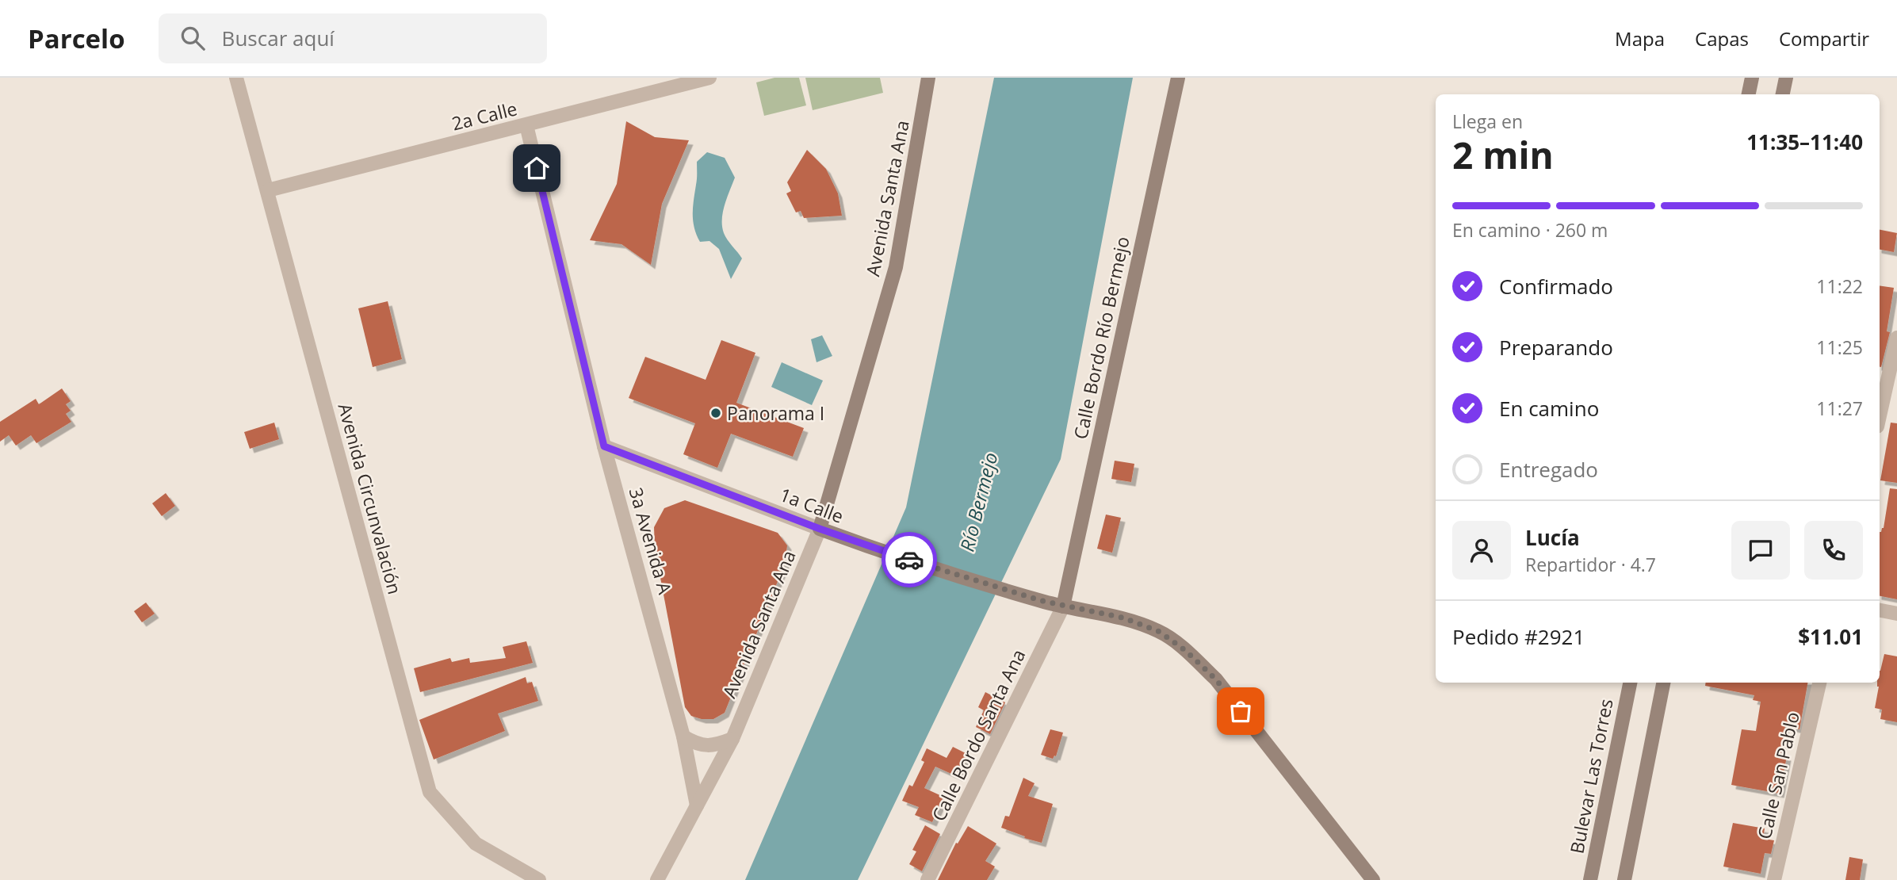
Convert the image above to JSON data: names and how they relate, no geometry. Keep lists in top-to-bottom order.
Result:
{
  "streets": {
    "main road": [
      "Avenida Santa Ana",
      "Calle Bordo Río Bermejo",
      "1a Calle",
      "Bulevar Las Torres"
    ],
    "street": [
      "2a Calle",
      "Avenida Circunvalación",
      "3a Avenida A",
      "Calle Bordo Santa Ana",
      "Calle San Pablo"
    ]
  },
  "crossings": [
    ["2a Calle", "Avenida Circunvalación"],
    ["2a Calle", "3a Avenida A"],
    ["Avenida Santa Ana", "1a Calle"],
    ["Avenida Santa Ana", "3a Avenida A"],
    ["Calle Bordo Río Bermejo", "1a Calle"],
    ["Calle Bordo Río Bermejo", "Calle Bordo Santa Ana"],
    ["1a Calle", "3a Avenida A"],
    ["1a Calle", "Calle Bordo Santa Ana"]
  ],
  "water": ["Río Bermejo"],
  "places": ["Panorama I"],
  "page": {
    "header": "Parcelo",
    "search": "Buscar aquí",
    "nav": ["Mapa", "Capas", "Compartir"],
    "heading": ["2 min", "Llega en", "11:35–11:40"],
    "panel": [
      "Lucía",
      "Repartidor · 4.7",
      "Pedido #2921",
      "$11.01"
    ],
    "bar": "En camino · 260 m",
    "list": [
      ["Confirmado", "11:22"],
      ["Preparando", "11:25"],
      ["En camino", "11:27"],
      "Entregado"
    ]
  }
}
